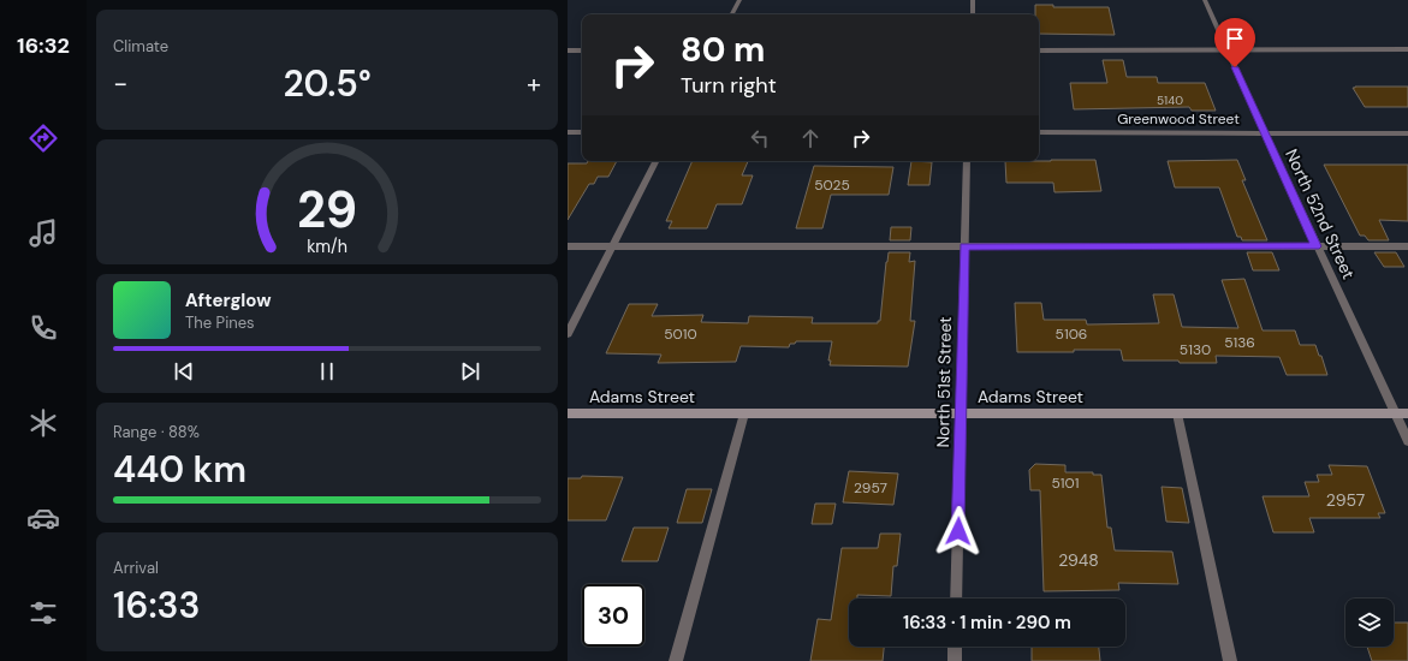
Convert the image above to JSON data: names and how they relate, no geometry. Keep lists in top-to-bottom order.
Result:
{
  "streets": {
    "main road": ["Adams Street"],
    "street": ["Greenwood Street", "North 52nd Street", "North 51st Street"]
  },
  "crossings": [
    ["Greenwood Street", "North 52nd Street"],
    ["North 52nd Street", "Adams Street"],
    ["North 51st Street", "Adams Street"]
  ],
  "house_numbers": [
    "5140",
    "5025",
    "5010",
    "5106",
    "5136",
    "5130",
    "5101",
    "2957",
    "2957",
    "2948"
  ],
  "page": {
    "tabs": "16:32",
    "tile": [
      "Climate",
      ["Range · 88%", "440 km"],
      ["Arrival", "16:33"]
    ],
    "turn": ["80 m", "Turn right"],
    "heat": ["−", "20.5°", "+"],
    "song": ["Afterglow", "The Pines"],
    "limit": "30",
    "trip": "16:33 · 1 min · 290 m",
    "gauge": ["29", "km/h"]
  }
}
